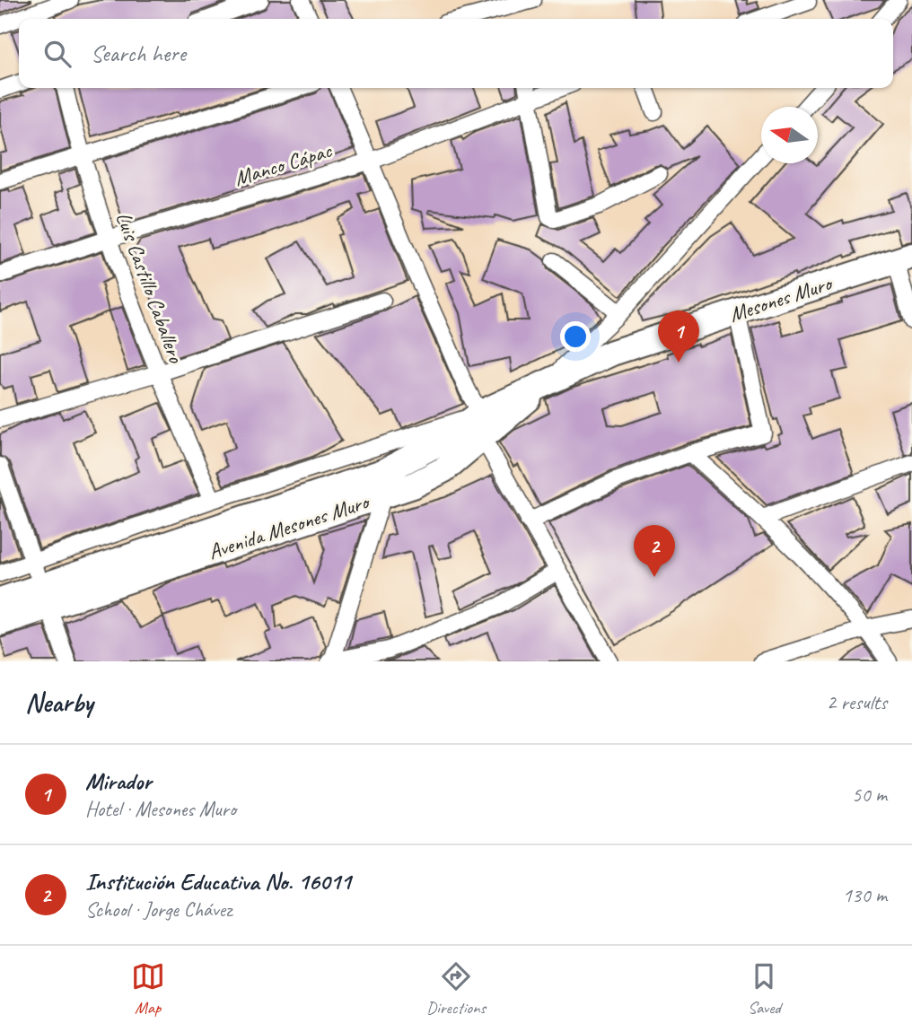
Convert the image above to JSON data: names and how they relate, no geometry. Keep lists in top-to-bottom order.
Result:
{
  "streets": {
    "highway": ["Mesones Muro", "Avenida Mesones Muro"],
    "street": ["Manco Cápac", "Luis Castillo Caballero"]
  },
  "crossings": [
    ["Manco Cápac", "Luis Castillo Caballero"],
    ["Mesones Muro", "Avenida Mesones Muro"]
  ],
  "north": "left",
  "page": {
    "search": "Search here",
    "pins": ["1", "2"],
    "heading": ["Nearby", "2 results"],
    "list": [
      {
        "mark": "1",
        "name": "Mirador",
        "note": "Hotel · Mesones Muro",
        "value": "50 m"
      },
      {
        "mark": "2",
        "name": "Institución Educativa No. 16011",
        "note": "School · Jorge Chávez",
        "value": "130 m"
      }
    ],
    "nav": ["Map", "Directions", "Saved"]
  }
}
